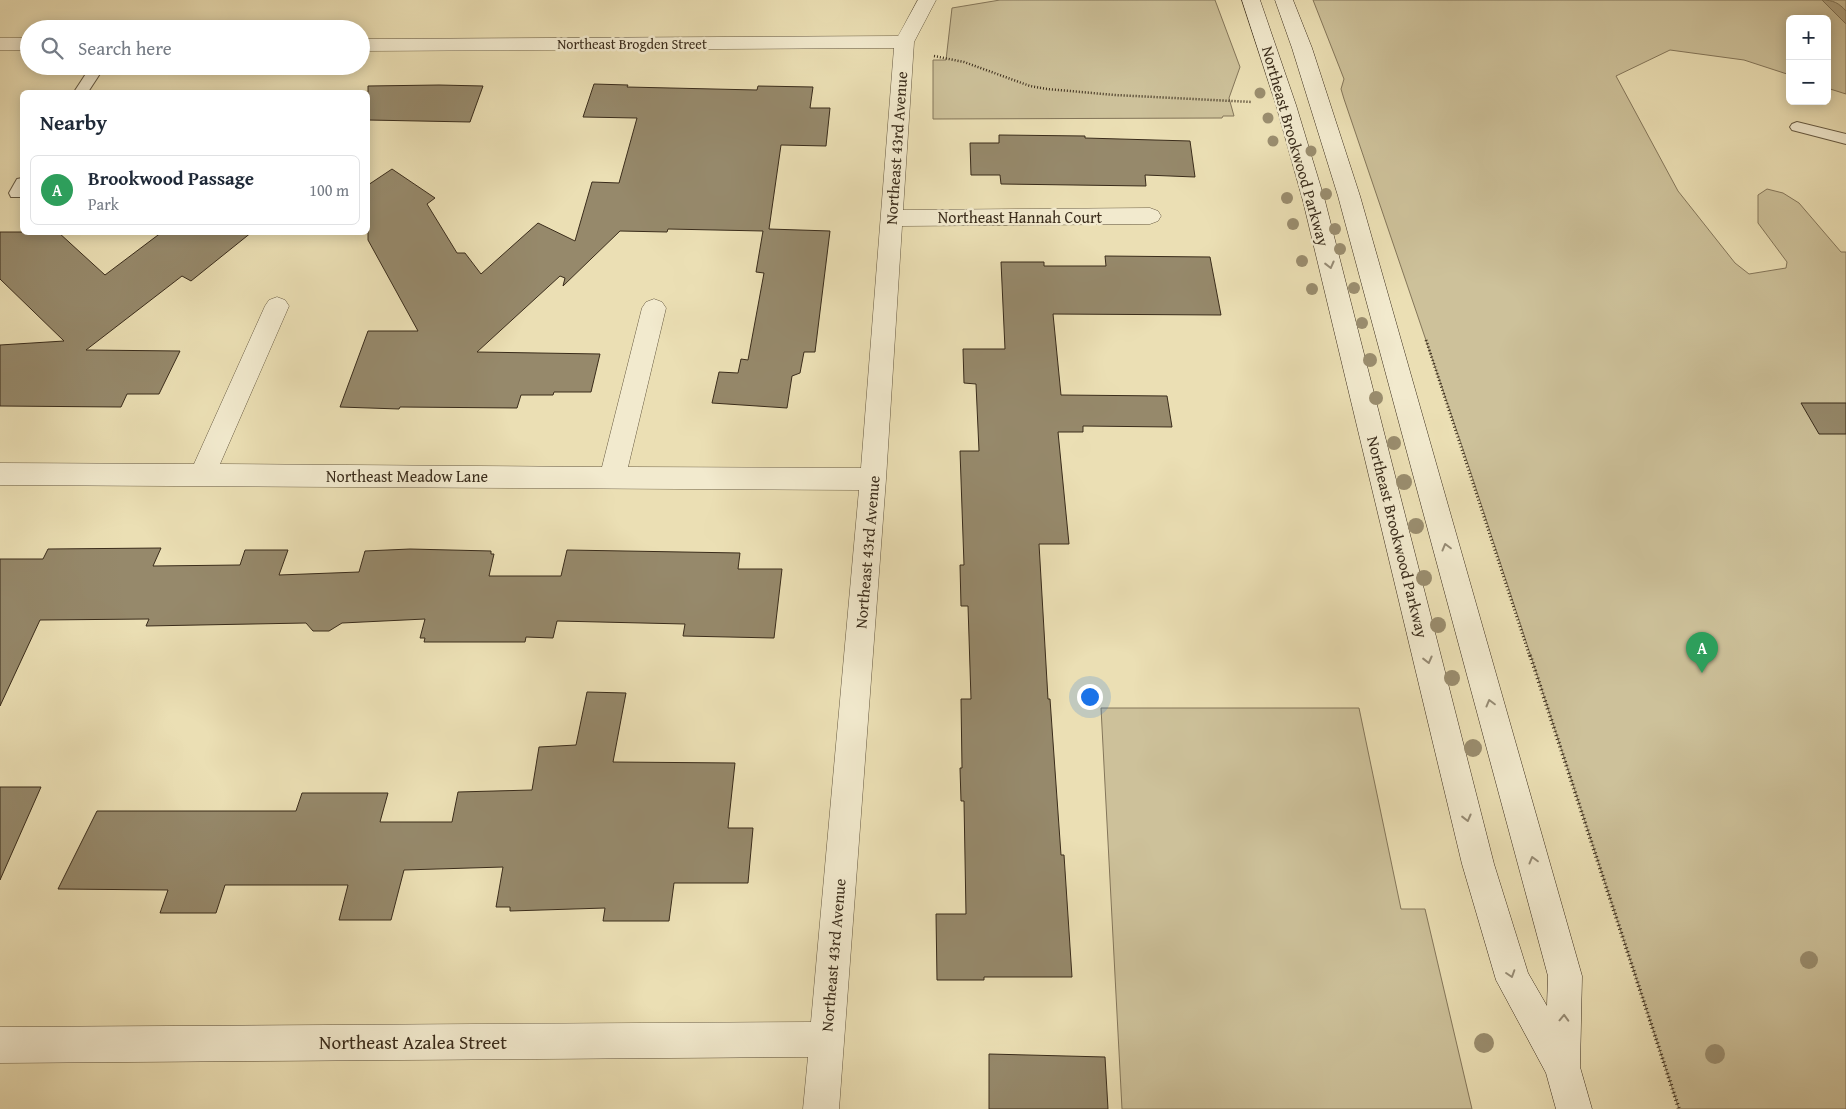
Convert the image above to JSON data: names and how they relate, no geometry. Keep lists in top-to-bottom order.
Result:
{
  "streets": {
    "street": [
      "Northeast Brogden Street",
      "Northeast Brookwood Parkway",
      "Northeast 43rd Avenue",
      "Northeast Hannah Court",
      "Northeast Meadow Lane",
      "Northeast Azalea Street"
    ]
  },
  "crossings": [
    ["Northeast Brogden Street", "Northeast 43rd Avenue"],
    ["Northeast 43rd Avenue", "Northeast Hannah Court"],
    ["Northeast 43rd Avenue", "Northeast Meadow Lane"],
    ["Northeast 43rd Avenue", "Northeast Azalea Street"]
  ],
  "page": {
    "map_buttons": ["+", "−"],
    "search": "Search here",
    "heading": "Nearby",
    "list": [
      {
        "mark": "A",
        "name": "Brookwood Passage",
        "note": "Park",
        "value": "100 m"
      }
    ],
    "pins": "A"
  }
}
